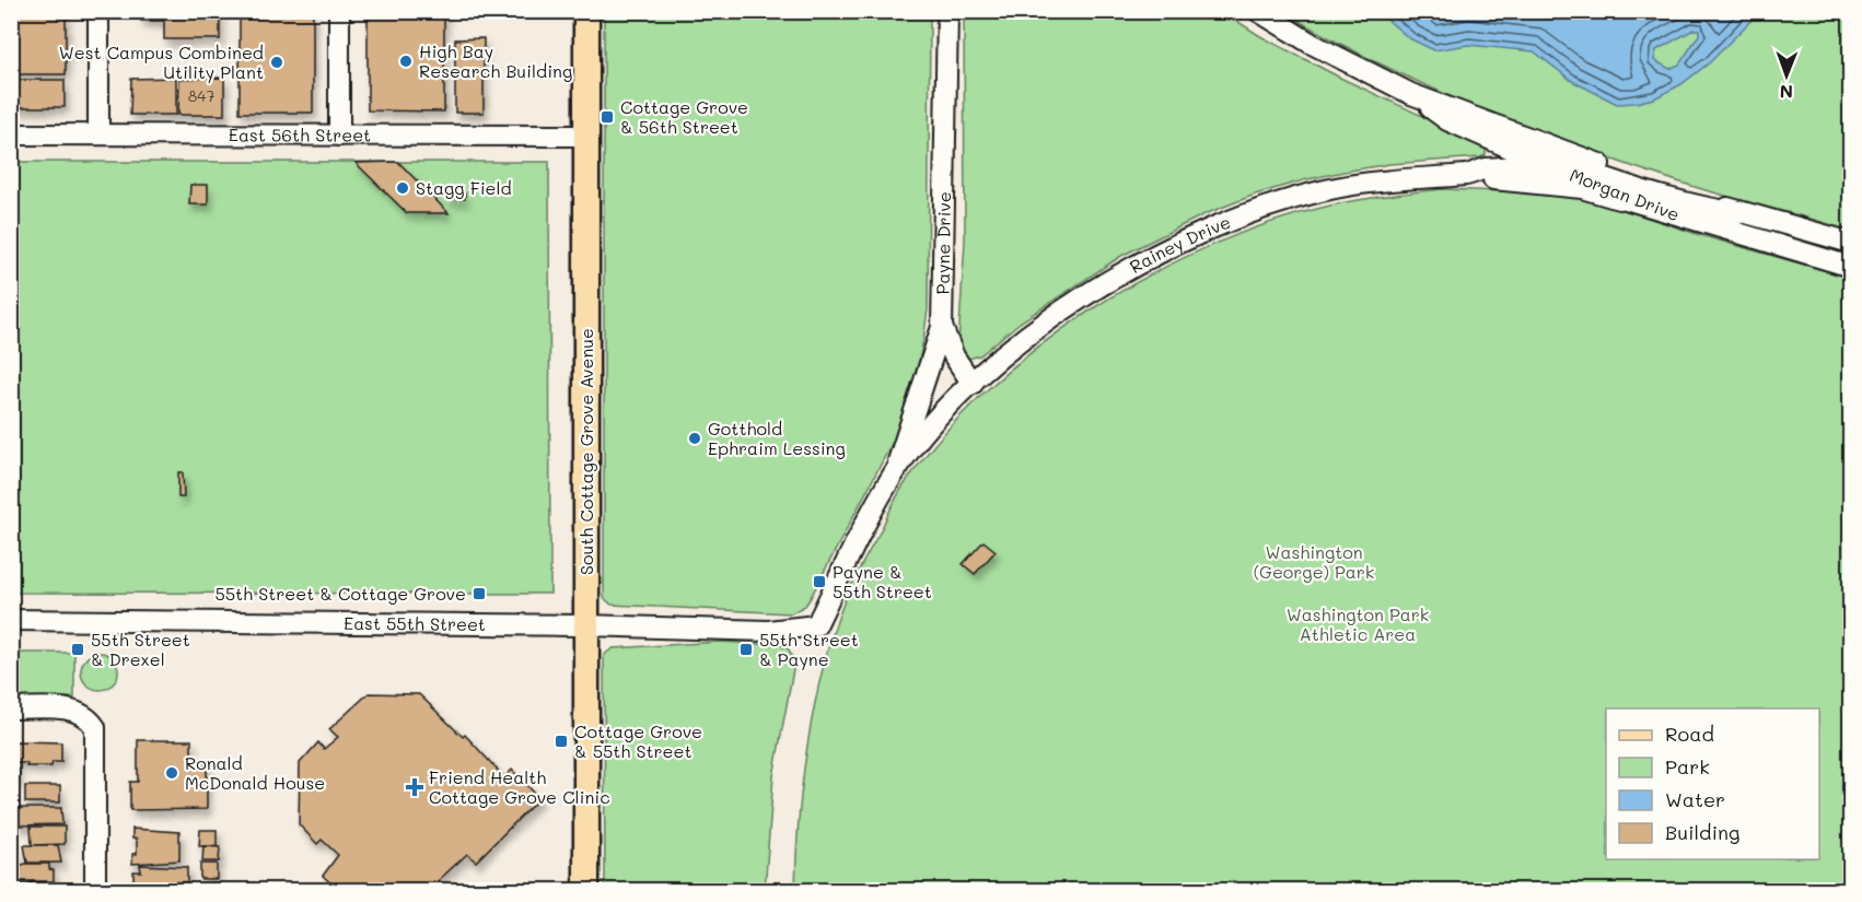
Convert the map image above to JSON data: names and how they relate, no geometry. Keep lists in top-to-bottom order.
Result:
{
  "streets": {
    "main road": ["South Cottage Grove Avenue"],
    "street": [
      "East 56th Street",
      "Morgan Drive",
      "Payne Drive",
      "Rainey Drive",
      "East 55th Street"
    ]
  },
  "crossings": [
    ["East 56th Street", "South Cottage Grove Avenue"],
    ["Morgan Drive", "Rainey Drive"],
    ["Payne Drive", "Rainey Drive"],
    ["Payne Drive", "East 55th Street"],
    ["South Cottage Grove Avenue", "East 55th Street"]
  ],
  "parks": ["Washington (George) Park", "Washington Park Athletic Area"],
  "places": {
    "other": [
      "High Bay Research Building",
      "West Campus Combined Utility Plant",
      "Stagg Field",
      "Gotthold Ephraim Lessing",
      "Ronald McDonald House"
    ],
    "transit": [
      "Cottage Grove & 56th Street",
      "Payne & 55th Street",
      "55th Street & Cottage Grove",
      "55th Street & Drexel",
      "55th Street & Payne",
      "Cottage Grove & 55th Street"
    ],
    "health": ["Friend Health Cottage Grove Clinic"]
  },
  "house_numbers": ["847"],
  "legend": [
    "Road",
    "Park",
    "Water",
    "Building"
  ],
  "north": "bottom"
}
